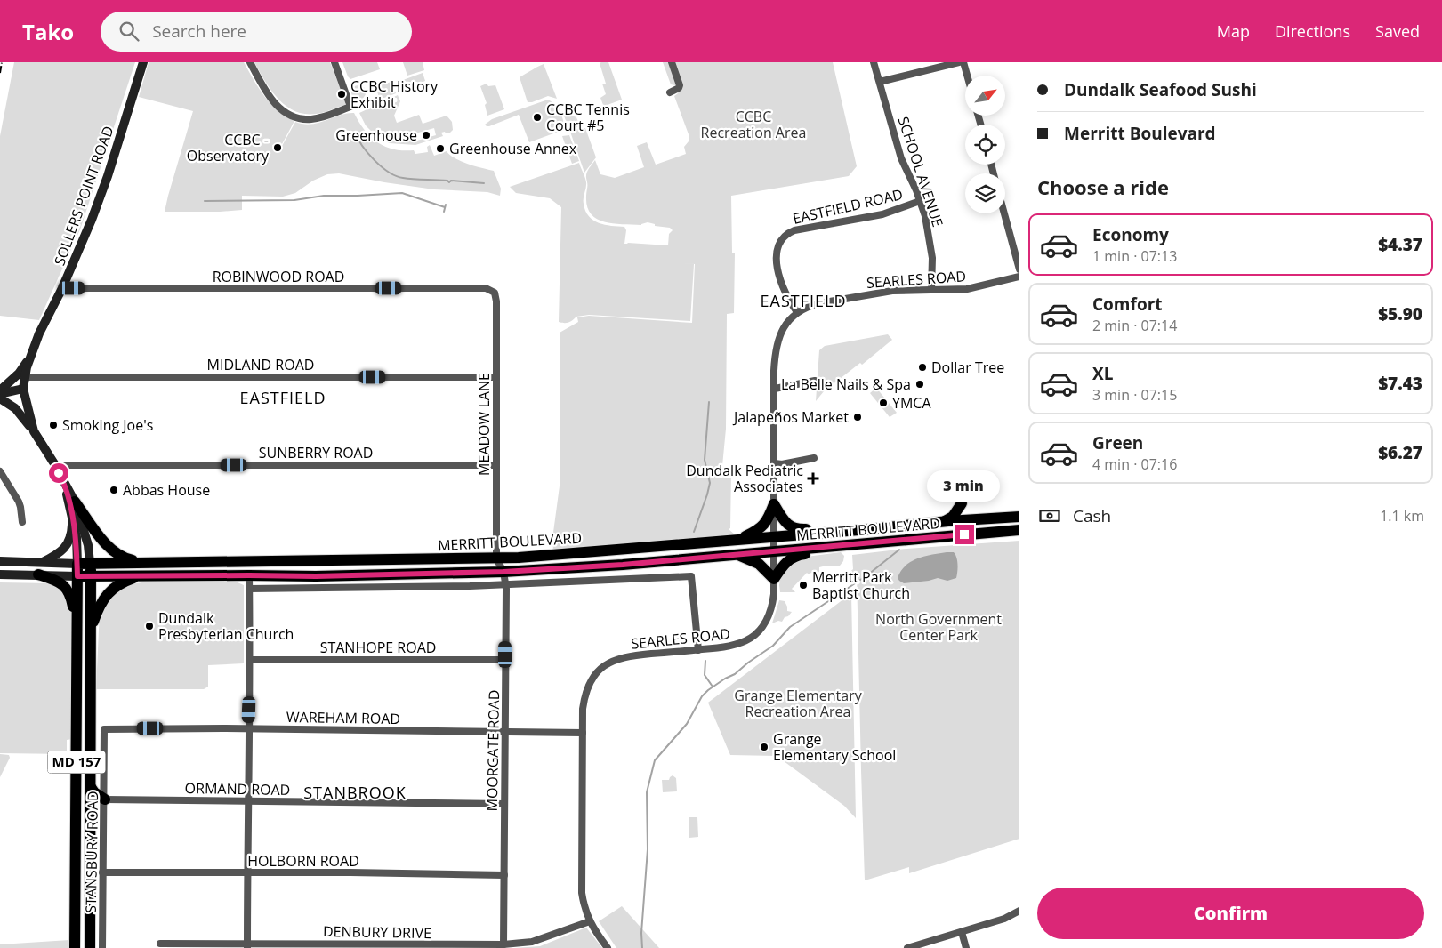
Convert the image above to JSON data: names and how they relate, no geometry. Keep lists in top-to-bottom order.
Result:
{
  "streets": {
    "main road": ["MERRITT BOULEVARD", "MD 157"],
    "street": [
      "SCHOOL AVENUE",
      "SOLLERS POINT ROAD",
      "EASTFIELD ROAD",
      "ROBINWOOD ROAD",
      "SEARLES ROAD",
      "MIDLAND ROAD",
      "MEADOW LANE",
      "SUNBERRY ROAD",
      "STANHOPE ROAD",
      "WAREHAM ROAD",
      "MOORGATE ROAD",
      "ORMAND ROAD",
      "STANSBURY ROAD",
      "HOLBORN ROAD",
      "DENBURY DRIVE"
    ]
  },
  "crossings": [
    ["SCHOOL AVENUE", "EASTFIELD ROAD"],
    ["SCHOOL AVENUE", "SEARLES ROAD"],
    ["SOLLERS POINT ROAD", "ROBINWOOD ROAD"],
    ["SOLLERS POINT ROAD", "MIDLAND ROAD"],
    ["EASTFIELD ROAD", "SEARLES ROAD"],
    ["ROBINWOOD ROAD", "MEADOW LANE"],
    ["SEARLES ROAD", "MERRITT BOULEVARD"],
    ["SEARLES ROAD", "WAREHAM ROAD"],
    ["SEARLES ROAD", "DENBURY DRIVE"],
    ["MIDLAND ROAD", "MEADOW LANE"],
    ["MEADOW LANE", "SUNBERRY ROAD"],
    ["MEADOW LANE", "MERRITT BOULEVARD"],
    ["MEADOW LANE", "MOORGATE ROAD"],
    ["MERRITT BOULEVARD", "MOORGATE ROAD"],
    ["MERRITT BOULEVARD", "MD 157"],
    ["STANHOPE ROAD", "MOORGATE ROAD"],
    ["WAREHAM ROAD", "MOORGATE ROAD"],
    ["WAREHAM ROAD", "STANSBURY ROAD"],
    ["MOORGATE ROAD", "ORMAND ROAD"],
    ["MOORGATE ROAD", "HOLBORN ROAD"],
    ["MOORGATE ROAD", "DENBURY DRIVE"],
    ["ORMAND ROAD", "STANSBURY ROAD"],
    ["STANSBURY ROAD", "HOLBORN ROAD"]
  ],
  "districts": ["EASTFIELD", "EASTFIELD", "STANBROOK"],
  "parks": ["CCBC Recreation Area", "North Government Center Park", "Grange Elementary Recreation Area"],
  "places": {
    "other": [
      "CCBC History Exhibit",
      "CCBC Tennis Court #5",
      "Greenhouse",
      "CCBC - Observatory",
      "Greenhouse Annex",
      "Dollar Tree",
      "La Belle Nails & Spa",
      "YMCA",
      "Jalapeños Market",
      "Smoking Joe's",
      "Abbas House",
      "Merritt Park Baptist Church",
      "Dundalk Presbyterian Church",
      "Grange Elementary School"
    ],
    "health": ["Dundalk Pediatric Associates"]
  },
  "north": "top right",
  "page": {
    "header": "Tako",
    "search": "Search here",
    "nav": ["Map", "Directions", "Saved"],
    "banner": ["Dundalk Seafood Sushi", "Merritt Boulevard"],
    "heading": "Choose a ride",
    "list": [
      {
        "name": "Economy",
        "note": "1 min · 07:13",
        "value": "$4.37"
      },
      {
        "name": "Comfort",
        "note": "2 min · 07:14",
        "value": "$5.90"
      },
      {
        "name": "XL",
        "note": "3 min · 07:15",
        "value": "$7.43"
      },
      {
        "name": "Green",
        "note": "4 min · 07:16",
        "value": "$6.27"
      }
    ],
    "bubble": "3 min",
    "pay": ["Cash", "1.1 km"],
    "buttons": "Confirm"
  }
}
